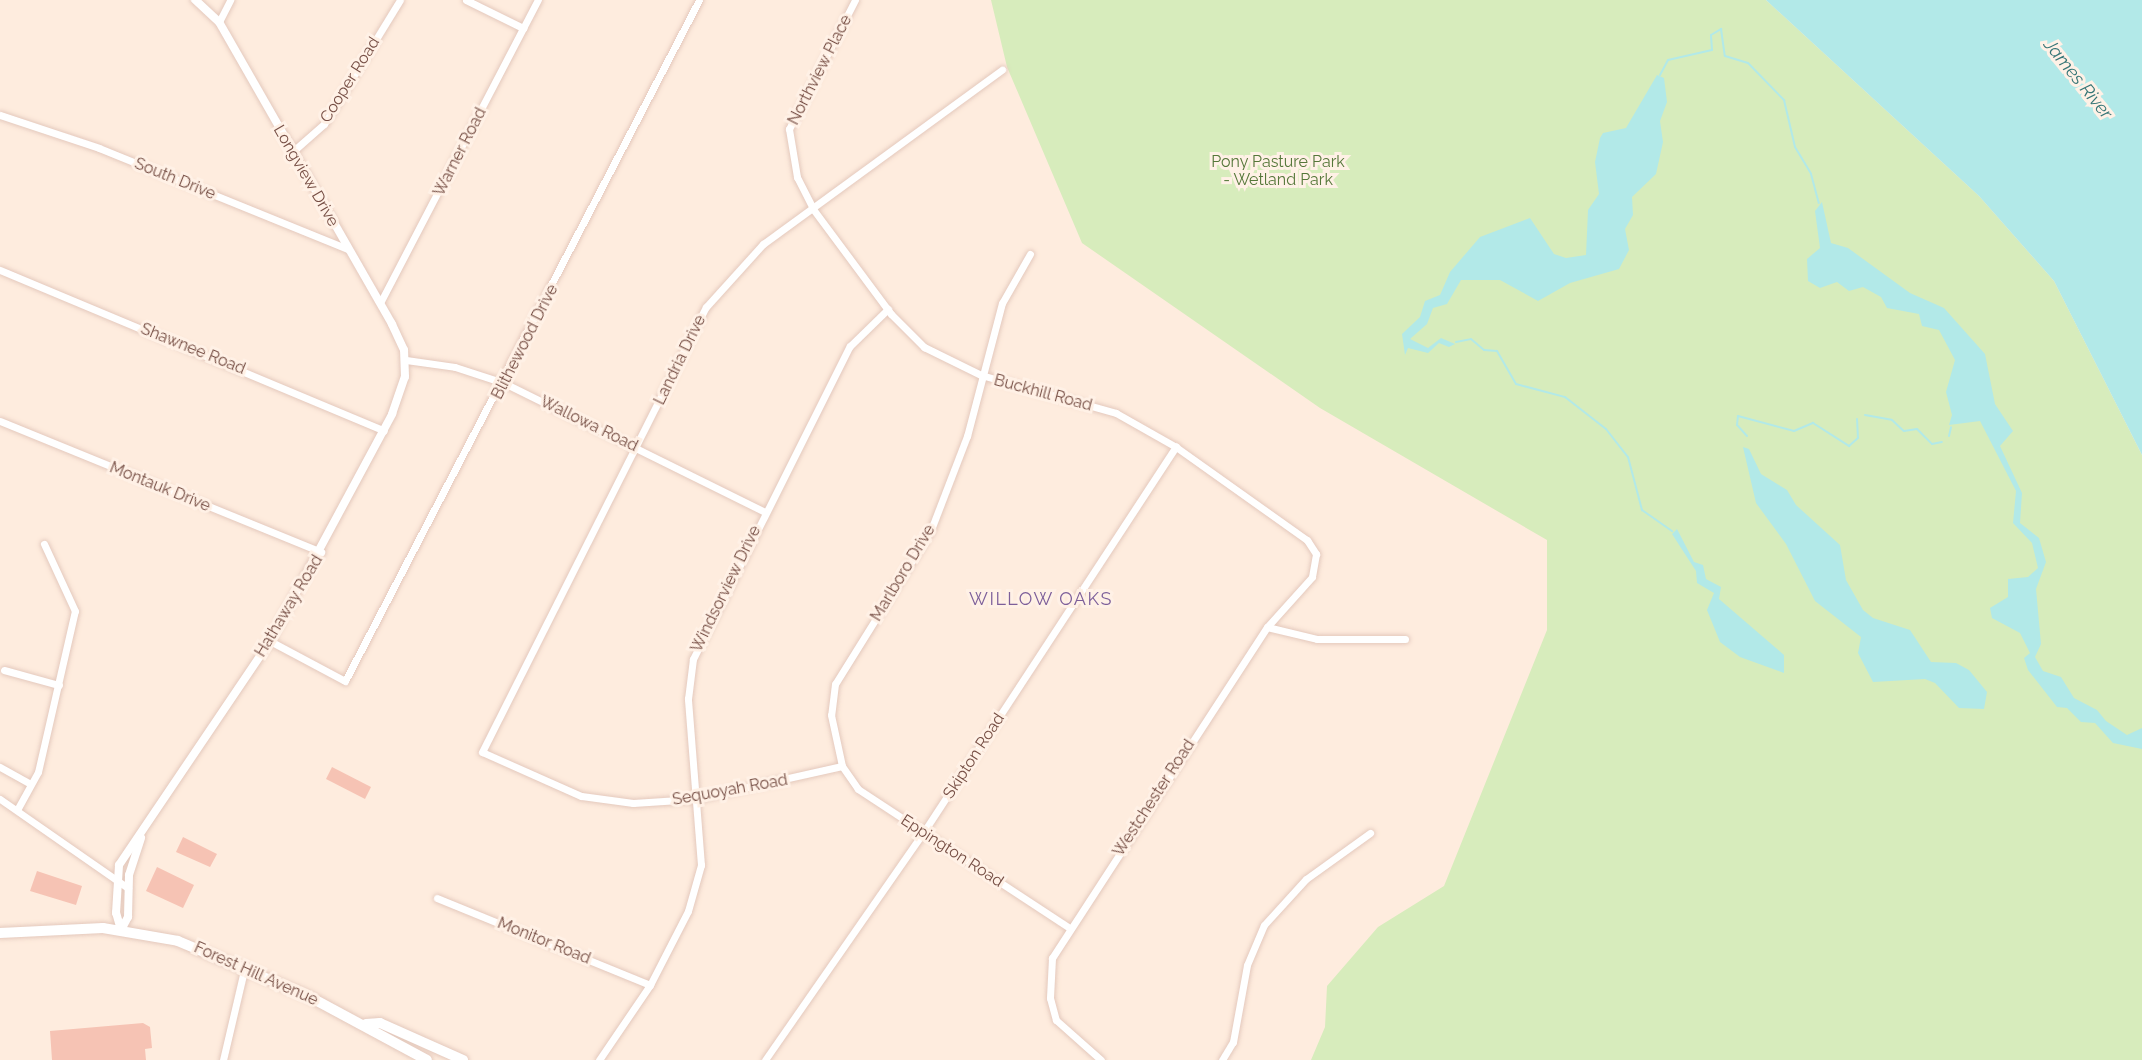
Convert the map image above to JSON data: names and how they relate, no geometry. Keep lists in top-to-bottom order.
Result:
{
  "streets": {
    "main road": ["Forest Hill Avenue"],
    "street": [
      "Northview Place",
      "Cooper Road",
      "Warner Road",
      "Longview Drive",
      "South Drive",
      "Blithewood Drive",
      "Shawnee Road",
      "Landria Drive",
      "Buckhill Road",
      "Wallowa Road",
      "Montauk Drive",
      "Marlboro Drive",
      "Windsorview Drive",
      "Hathaway Road",
      "Skipton Road",
      "Sequoyah Road",
      "Westchester Road",
      "Eppington Road",
      "Monitor Road"
    ]
  },
  "crossings": [
    ["Northview Place", "Landria Drive"],
    ["Northview Place", "Buckhill Road"],
    ["Cooper Road", "Longview Drive"],
    ["Warner Road", "Longview Drive"],
    ["Longview Drive", "South Drive"],
    ["Longview Drive", "Wallowa Road"],
    ["Longview Drive", "Hathaway Road"],
    ["Blithewood Drive", "Wallowa Road"],
    ["Blithewood Drive", "Hathaway Road"],
    ["Shawnee Road", "Hathaway Road"],
    ["Landria Drive", "Buckhill Road"],
    ["Landria Drive", "Wallowa Road"],
    ["Landria Drive", "Sequoyah Road"],
    ["Buckhill Road", "Marlboro Drive"],
    ["Buckhill Road", "Windsorview Drive"],
    ["Buckhill Road", "Skipton Road"],
    ["Buckhill Road", "Westchester Road"],
    ["Wallowa Road", "Windsorview Drive"],
    ["Wallowa Road", "Hathaway Road"],
    ["Montauk Drive", "Hathaway Road"],
    ["Marlboro Drive", "Sequoyah Road"],
    ["Marlboro Drive", "Eppington Road"],
    ["Windsorview Drive", "Sequoyah Road"],
    ["Windsorview Drive", "Monitor Road"],
    ["Hathaway Road", "Forest Hill Avenue"],
    ["Skipton Road", "Eppington Road"],
    ["Sequoyah Road", "Eppington Road"],
    ["Westchester Road", "Eppington Road"]
  ],
  "districts": ["WILLOW OAKS"],
  "water": ["James River"],
  "parks": ["Pony Pasture Park - Wetland Park"]
}
